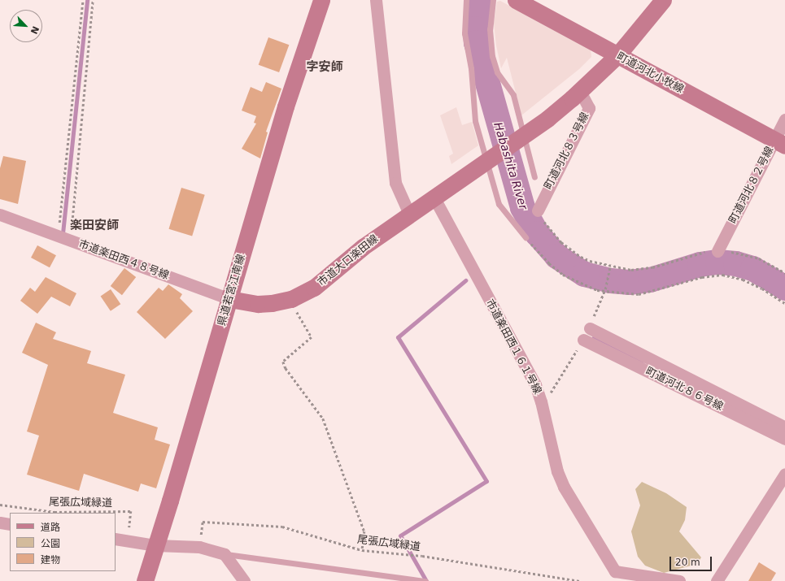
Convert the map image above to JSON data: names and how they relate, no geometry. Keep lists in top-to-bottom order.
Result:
{
  "streets": {
    "street": [
      "町道河北小牧線",
      "町道河北８３号線",
      "町道河北８２号線",
      "市道楽田西４８号線",
      "市道大口楽田線",
      "県道若宮江南線",
      "市道楽田西１６１号線",
      "町道河北８６号線"
    ],
    "path": ["尾張広域緑道"]
  },
  "crossings": [
    ["町道河北小牧線", "町道河北８２号線"],
    ["町道河北小牧線", "市道大口楽田線"],
    ["町道河北８３号線", "市道大口楽田線"],
    ["市道楽田西４８号線", "市道大口楽田線"],
    ["市道楽田西４８号線", "県道若宮江南線"],
    ["市道大口楽田線", "県道若宮江南線"],
    ["市道大口楽田線", "市道楽田西１６１号線"]
  ],
  "districts": ["字安師", "楽田安師"],
  "water": ["Habashita River"],
  "legend": ["道路", "公園", "建物"],
  "scale_bar": "20 m",
  "north": "bottom right"
}
